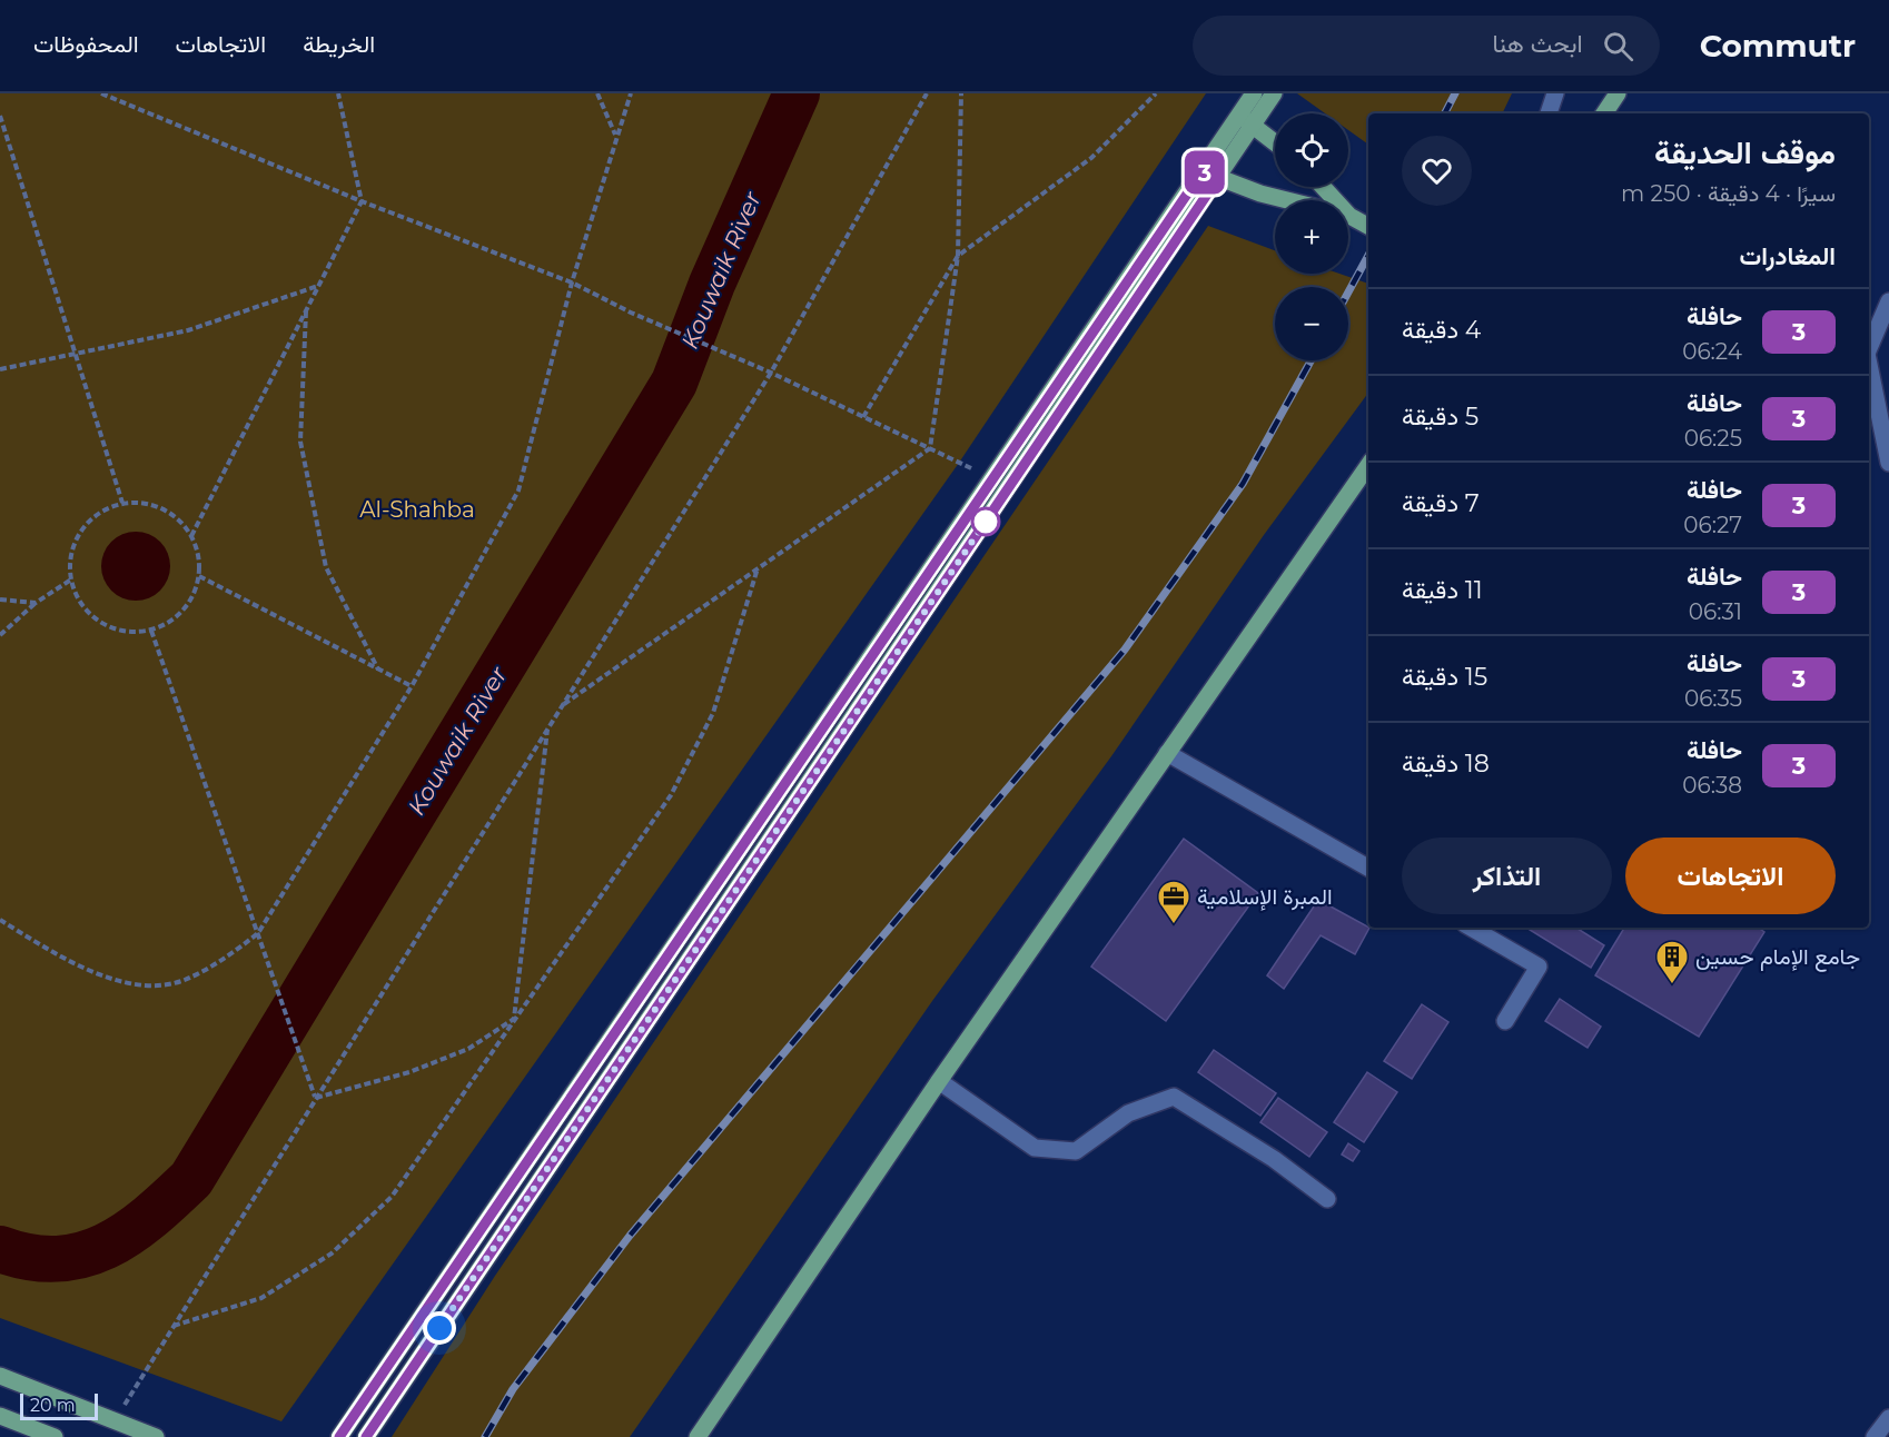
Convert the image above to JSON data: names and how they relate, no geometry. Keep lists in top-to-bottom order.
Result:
{
  "water": ["Kouwaik River"],
  "parks": ["Al-Shahba"],
  "places": {
    "office": ["المبرة الإسلامية"],
    "building": ["جامع الإمام حسين"]
  },
  "lines": ["bus line 3"],
  "scale_bar": "20 m",
  "page": {
    "header": "Commutr",
    "search": "ابحث هنا",
    "nav": ["الخريطة", "الاتجاهات", "المحفوظات"],
    "on_map": "3",
    "map_buttons": ["+", "−"],
    "heading": [
      ["موقف الحديقة", "سيرًا · 4 دقيقة · 250 m"],
      "المغادرات"
    ],
    "list": [
      {
        "mark": "3",
        "name": "حافلة",
        "note": "06:24",
        "value": "4 دقيقة"
      },
      {
        "mark": "3",
        "name": "حافلة",
        "note": "06:25",
        "value": "5 دقيقة"
      },
      {
        "mark": "3",
        "name": "حافلة",
        "note": "06:27",
        "value": "7 دقيقة"
      },
      {
        "mark": "3",
        "name": "حافلة",
        "note": "06:31",
        "value": "11 دقيقة"
      },
      {
        "mark": "3",
        "name": "حافلة",
        "note": "06:35",
        "value": "15 دقيقة"
      },
      {
        "mark": "3",
        "name": "حافلة",
        "note": "06:38",
        "value": "18 دقيقة"
      }
    ],
    "buttons": ["الاتجاهات", "التذاكر"],
    "scale": "20 m"
  }
}
